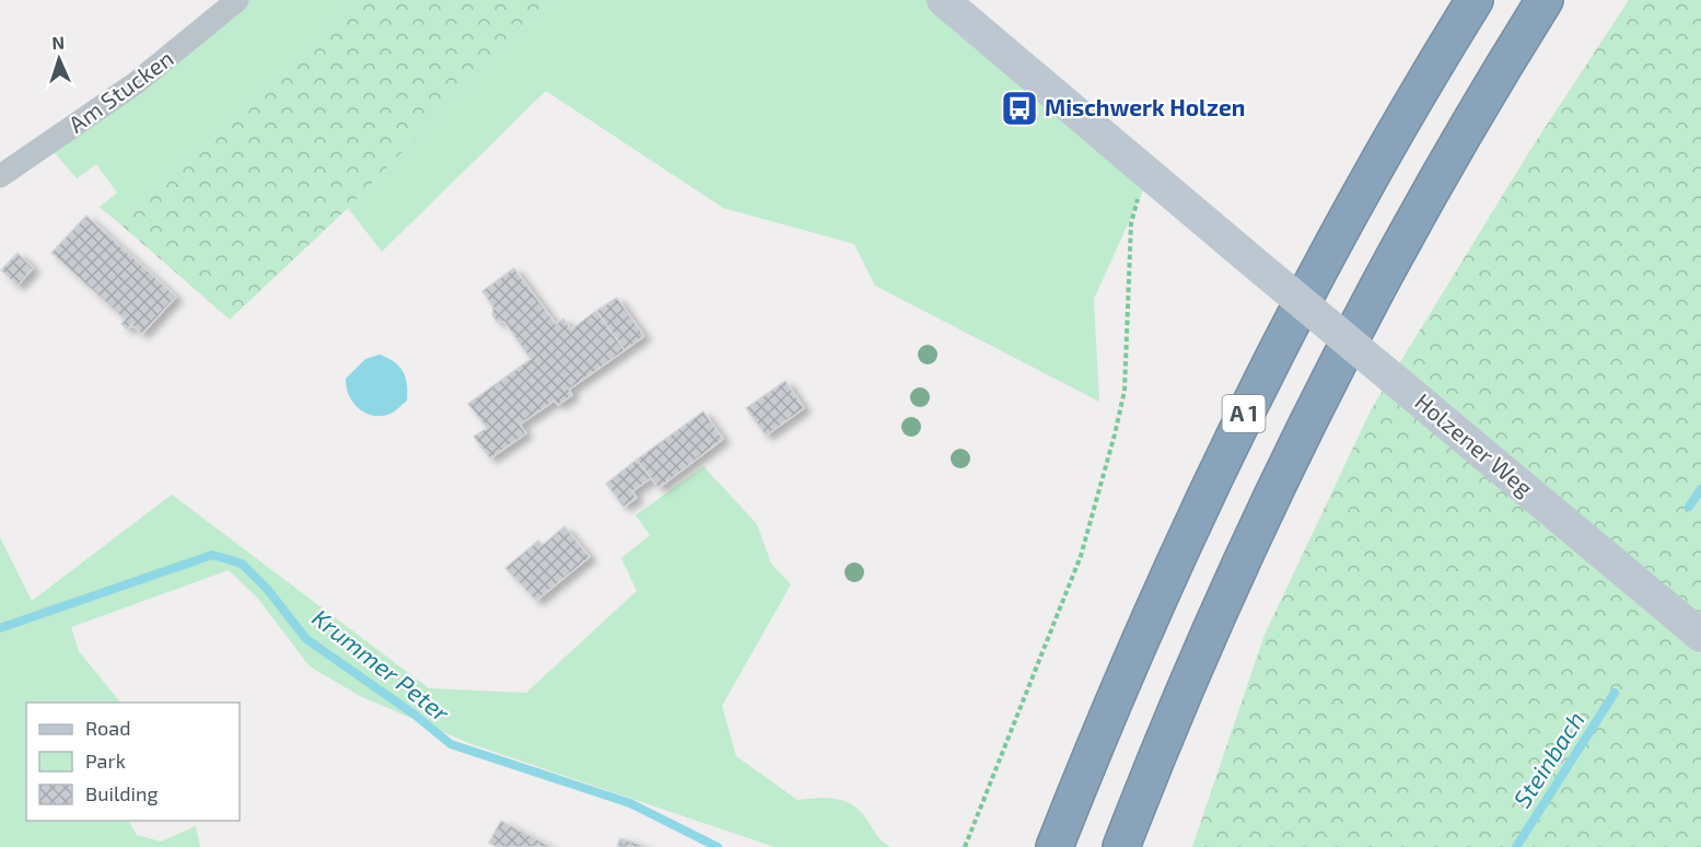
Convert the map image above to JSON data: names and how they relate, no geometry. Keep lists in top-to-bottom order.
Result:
{
  "streets": {
    "highway": ["A 1"],
    "main road": ["Holzener Weg"],
    "street": ["Am Stucken"]
  },
  "water": ["Krummer Peter", "Steinbach"],
  "places": {
    "bus stop": ["Mischwerk Holzen"]
  },
  "legend": ["Road", "Park", "Building"],
  "north": "top"
}
